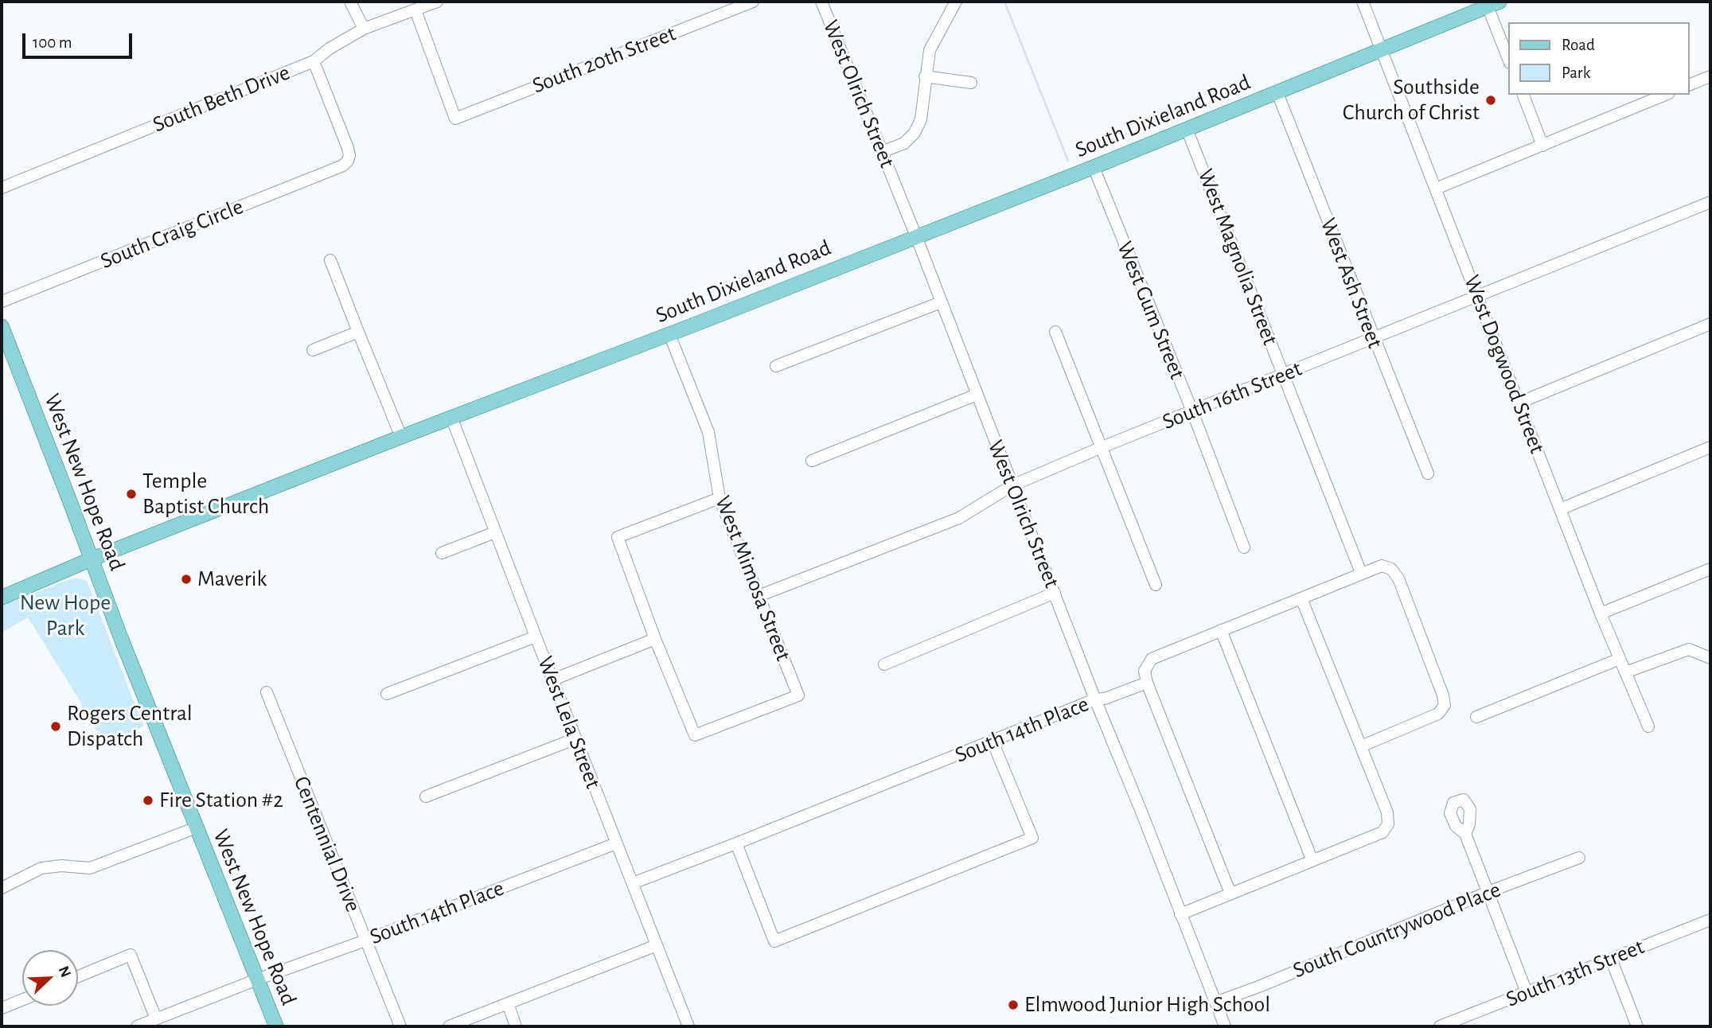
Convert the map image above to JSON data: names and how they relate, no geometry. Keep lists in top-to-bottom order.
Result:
{
  "streets": {
    "main road": ["South Dixieland Road", "West New Hope Road"],
    "street": [
      "South 20th Street",
      "West Olrich Street",
      "South Beth Drive",
      "South Craig Circle",
      "West Magnolia Street",
      "West Ash Street",
      "West Gum Street",
      "West Dogwood Street",
      "South 16th Street",
      "West Mimosa Street",
      "West Lela Street",
      "South 14th Place",
      "Centennial Drive",
      "South Countrywood Place",
      "South 13th Street"
    ]
  },
  "crossings": [
    ["South 20th Street", "South Beth Drive"],
    ["West Olrich Street", "South Dixieland Road"],
    ["West Olrich Street", "South 16th Street"],
    ["West Olrich Street", "South 14th Place"],
    ["West Olrich Street", "South Countrywood Place"],
    ["South Beth Drive", "South Craig Circle"],
    ["South Dixieland Road", "West Magnolia Street"],
    ["South Dixieland Road", "West Ash Street"],
    ["South Dixieland Road", "West Gum Street"],
    ["South Dixieland Road", "West Dogwood Street"],
    ["South Dixieland Road", "West New Hope Road"],
    ["South Dixieland Road", "West Mimosa Street"],
    ["South Dixieland Road", "West Lela Street"],
    ["West Magnolia Street", "South 16th Street"],
    ["West Ash Street", "South 16th Street"],
    ["West Gum Street", "South 16th Street"],
    ["West Dogwood Street", "South 16th Street"],
    ["South 16th Street", "West Mimosa Street"],
    ["West New Hope Road", "South 14th Place"],
    ["West Lela Street", "South 14th Place"],
    ["South 14th Place", "Centennial Drive"]
  ],
  "parks": ["New Hope Park"],
  "places": [
    "Southside Church of Christ",
    "Temple Baptist Church",
    "Maverik",
    "Rogers Central Dispatch",
    "Fire Station #2",
    "Elmwood Junior High School"
  ],
  "legend": ["Road", "Park"],
  "scale_bar": "100 m",
  "north": "top right"
}
